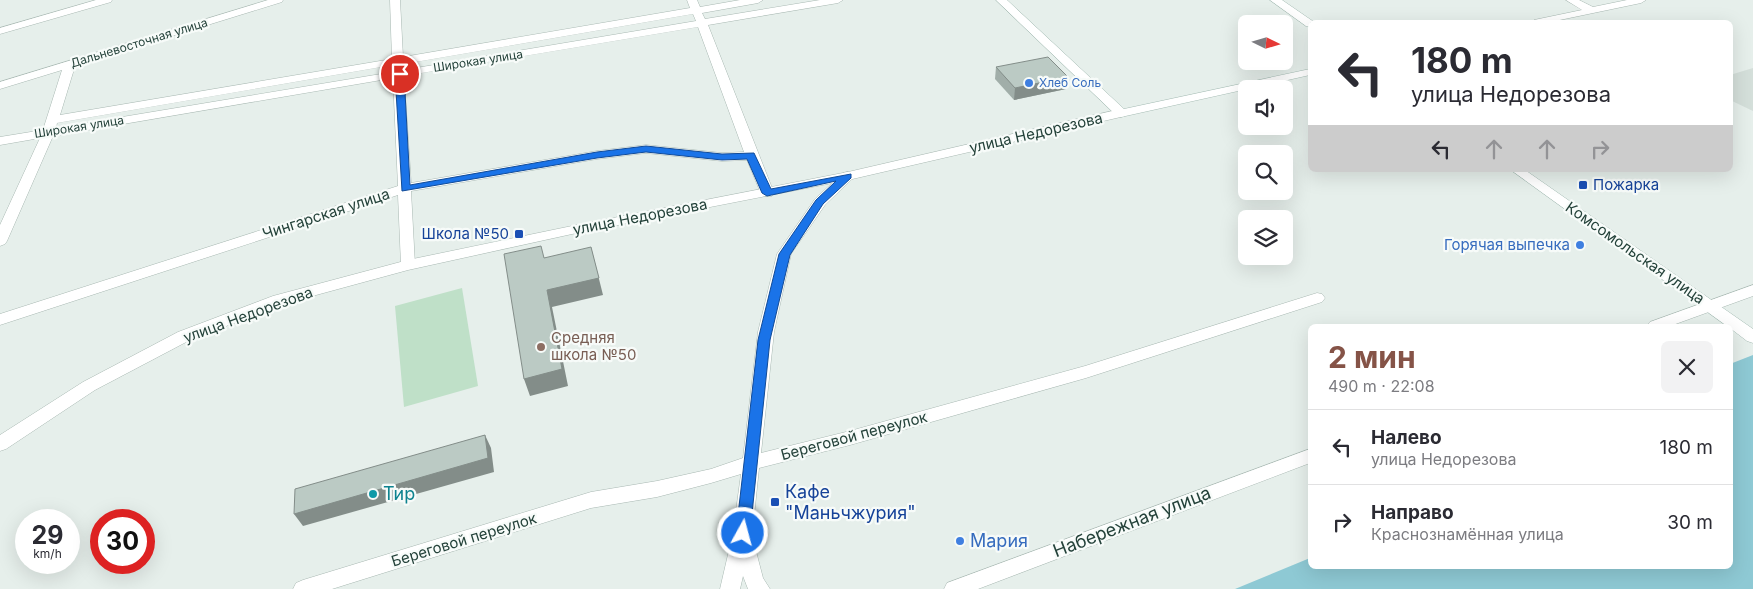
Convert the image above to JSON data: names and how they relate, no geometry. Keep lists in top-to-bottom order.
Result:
{
  "streets": {
    "street": [
      "Дальневосточная улица",
      "Широкая улица",
      "улица Недорезова",
      "Чингарская улица",
      "Комсомольская улица",
      "Береговой переулок",
      "Набережная улица"
    ]
  },
  "places": {
    "other": [
      "Хлеб Соль",
      "Горячая выпечка",
      "Средняя школа №50",
      "Тир",
      "Мария"
    ],
    "transit": ["Пожарка", "Школа №50", "Кафе \"Маньчжурия\""]
  },
  "north": "right",
  "page": {
    "turn": ["180 m", "улица Недорезова"],
    "heading": ["2 мин", "490 m · 22:08"],
    "list": [
      {
        "name": "Налево",
        "note": "улица Недорезова",
        "value": "180 m"
      },
      {
        "name": "Направо",
        "note": "Краснознамённая улица",
        "value": "30 m"
      }
    ],
    "speed": "29 km/h",
    "limit": "30"
  }
}
